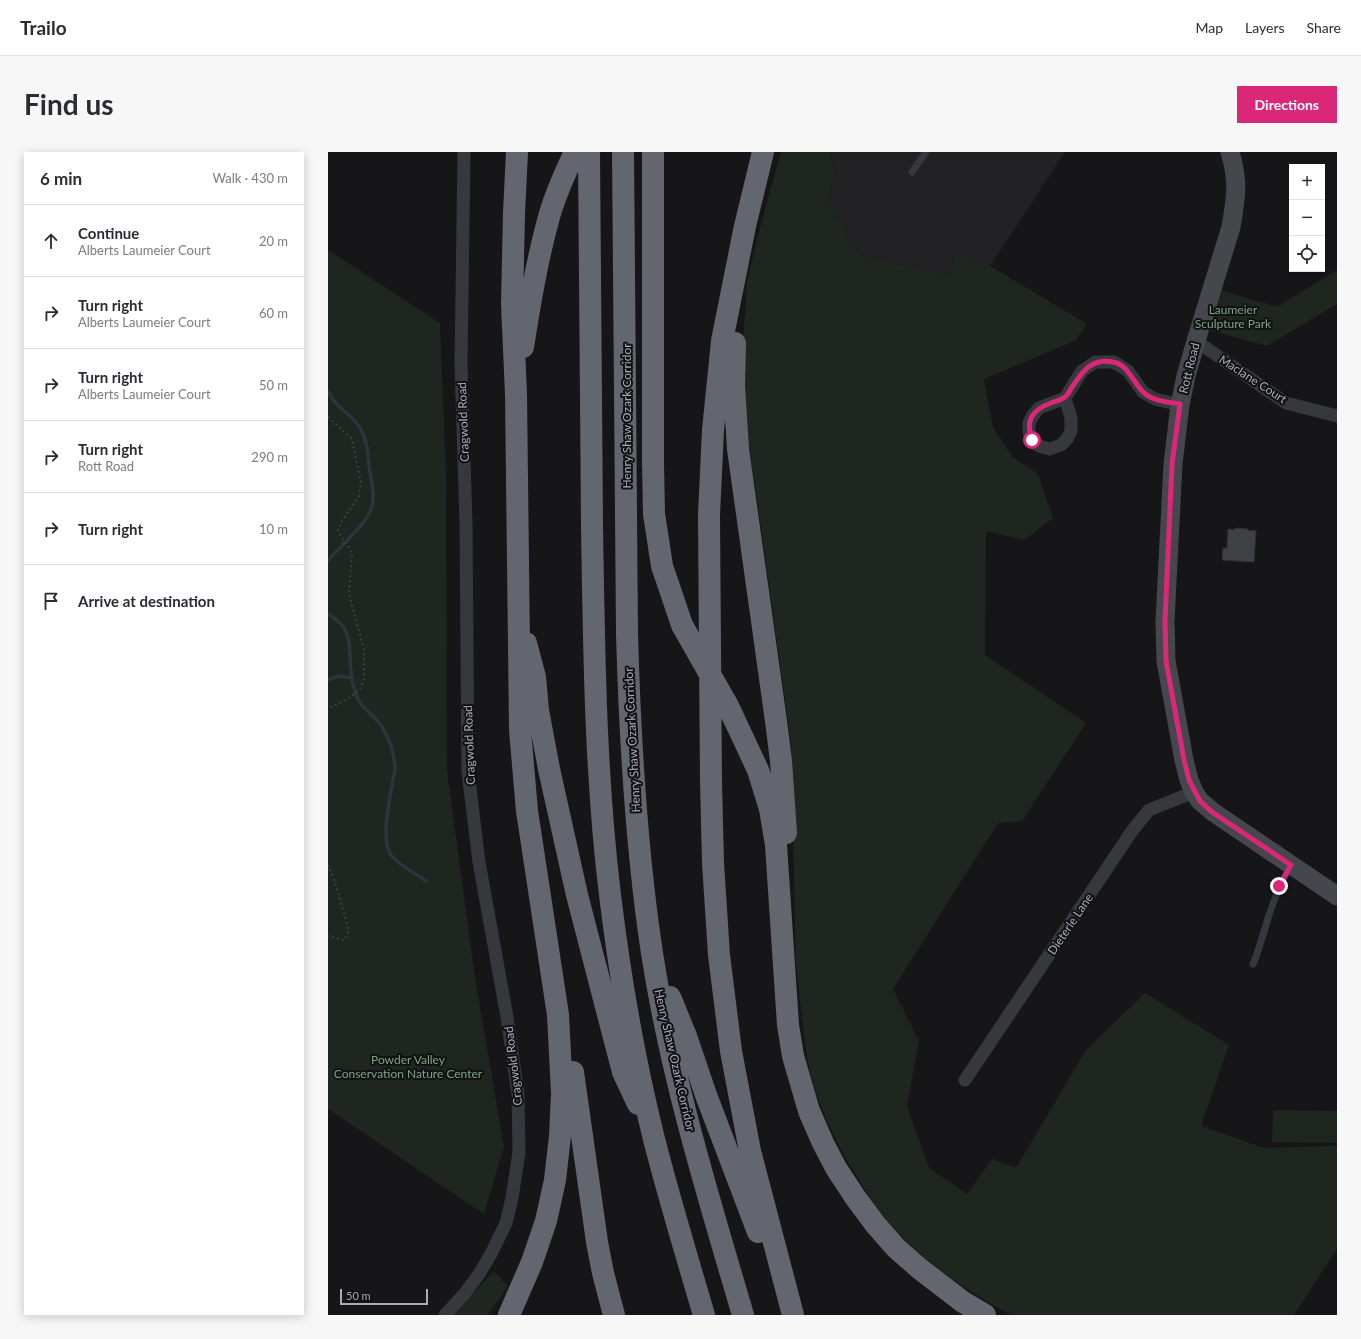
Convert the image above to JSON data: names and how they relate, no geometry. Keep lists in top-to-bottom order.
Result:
{
  "streets": {
    "highway": ["Henry Shaw Ozark Corridor"],
    "street": [
      "Rott Road",
      "Maclane Court",
      "Cragwold Road",
      "Dieterle Lane"
    ]
  },
  "crossings": [
    ["Rott Road", "Maclane Court"],
    ["Rott Road", "Dieterle Lane"]
  ],
  "parks": ["Laumeier Sculpture Park", "Powder Valley Conservation Nature Center"],
  "scale_bar": "50 m",
  "page": {
    "header": "Trailo",
    "nav": ["Map", "Layers", "Share"],
    "buttons": "Directions",
    "title": "Find us",
    "heading": ["6 min", "Walk · 430 m"],
    "map_buttons": ["+", "−"],
    "list": [
      ["Continue", "Alberts Laumeier Court", "20 m"],
      ["Turn right", "Alberts Laumeier Court", "60 m"],
      ["Turn right", "Alberts Laumeier Court", "50 m"],
      ["Turn right", "Rott Road", "290 m"],
      ["Turn right", "10 m"],
      "Arrive at destination"
    ],
    "scale": "50 m"
  }
}
